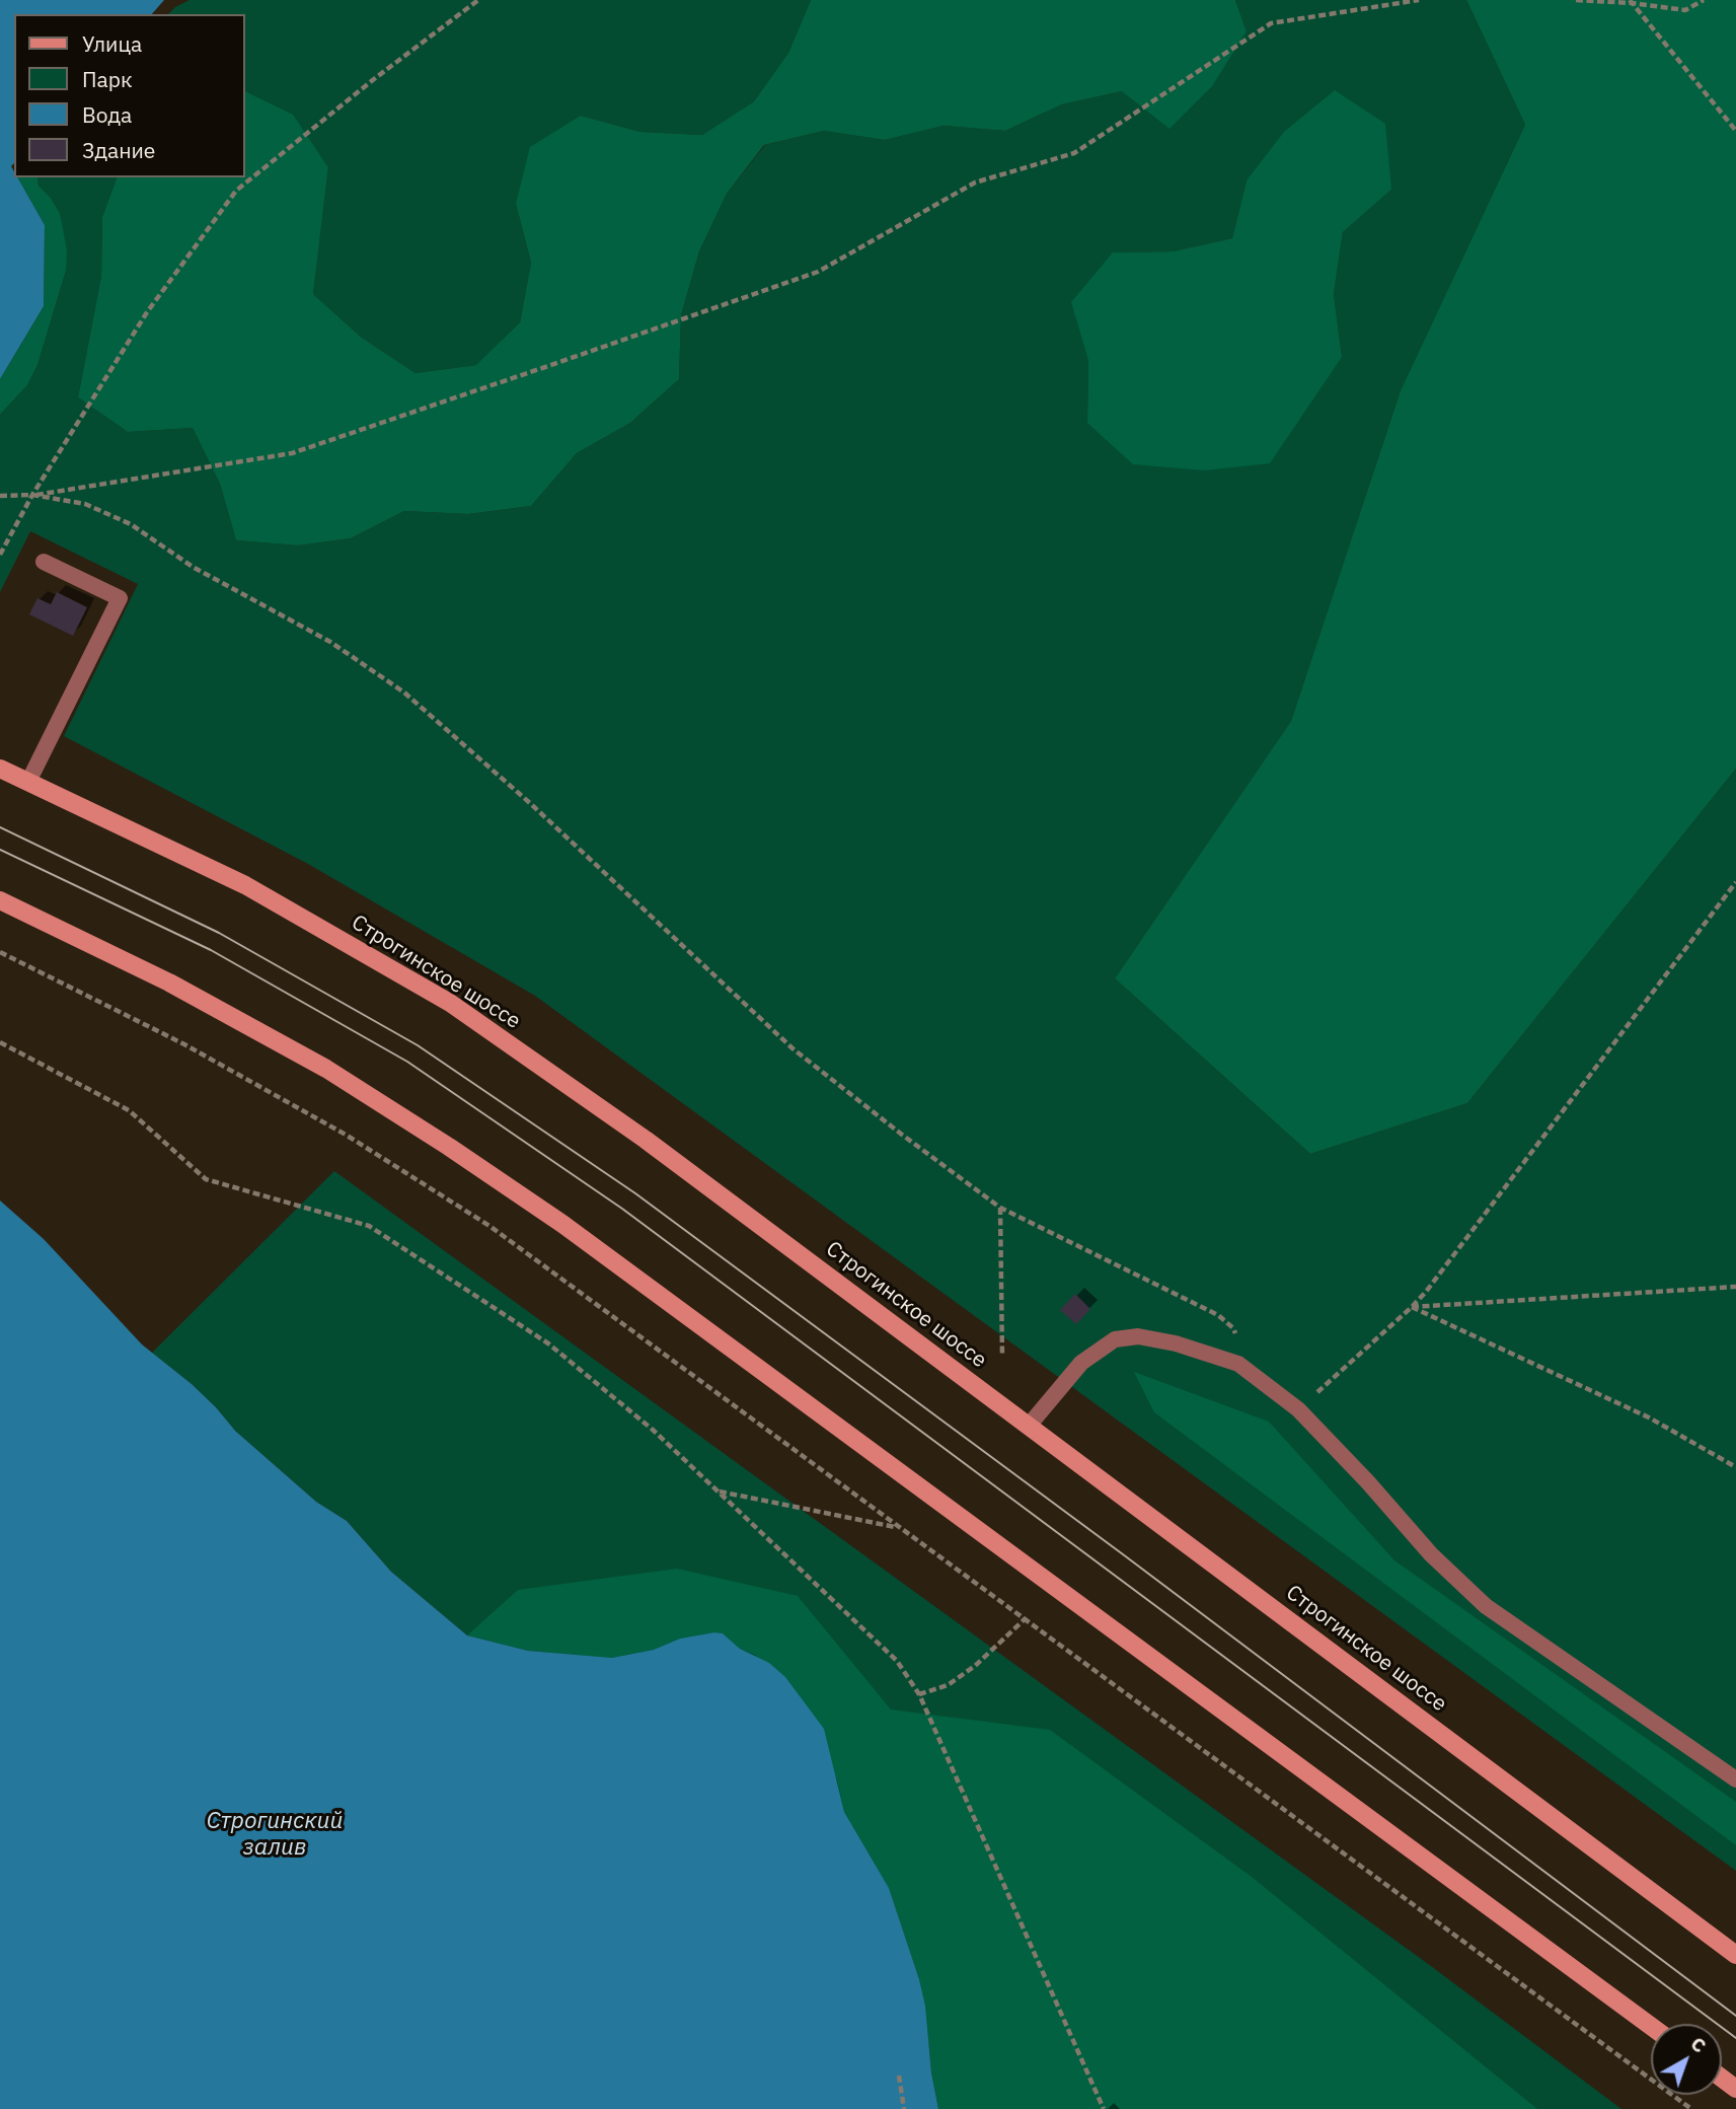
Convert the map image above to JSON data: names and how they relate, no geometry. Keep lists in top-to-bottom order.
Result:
{
  "streets": {
    "main road": ["Строгинское шоссе"]
  },
  "water": ["Строгинский залив"],
  "legend": [
    "Улица",
    "Парк",
    "Вода",
    "Здание"
  ],
  "north": "top right"
}
